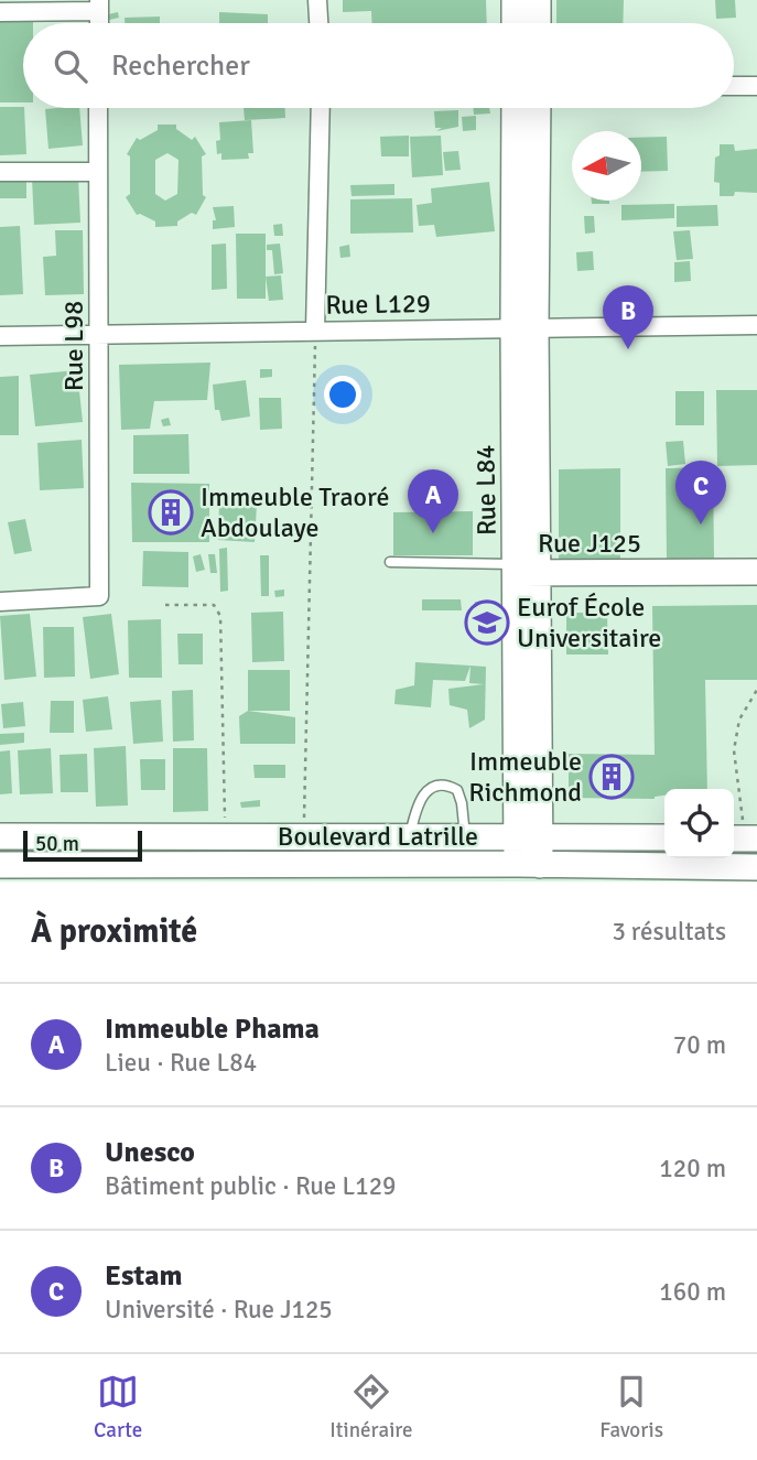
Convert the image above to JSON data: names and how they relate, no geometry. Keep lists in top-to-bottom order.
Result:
{
  "streets": {
    "main road": ["Rue L84", "Rue J125", "Boulevard Latrille"],
    "street": ["Rue L129", "Rue L98"]
  },
  "crossings": [
    ["Rue L129", "Rue L98"],
    ["Rue L129", "Rue L84"],
    ["Rue L84", "Rue J125"],
    ["Rue L84", "Boulevard Latrille"]
  ],
  "places": {
    "building": ["Immeuble Traoré Abdoulaye", "Immeuble Richmond"],
    "school or university": ["Eurof École Universitaire"]
  },
  "scale_bar": "50 m",
  "north": "left",
  "page": {
    "search": "Rechercher",
    "pins": ["B", "C", "A"],
    "scale": "50 m",
    "heading": ["À proximité", "3 résultats"],
    "list": [
      {
        "mark": "A",
        "name": "Immeuble Phama",
        "note": "Lieu · Rue L84",
        "value": "70 m"
      },
      {
        "mark": "B",
        "name": "Unesco",
        "note": "Bâtiment public · Rue L129",
        "value": "120 m"
      },
      {
        "mark": "C",
        "name": "Estam",
        "note": "Université · Rue J125",
        "value": "160 m"
      }
    ],
    "nav": ["Carte", "Itinéraire", "Favoris"]
  }
}
